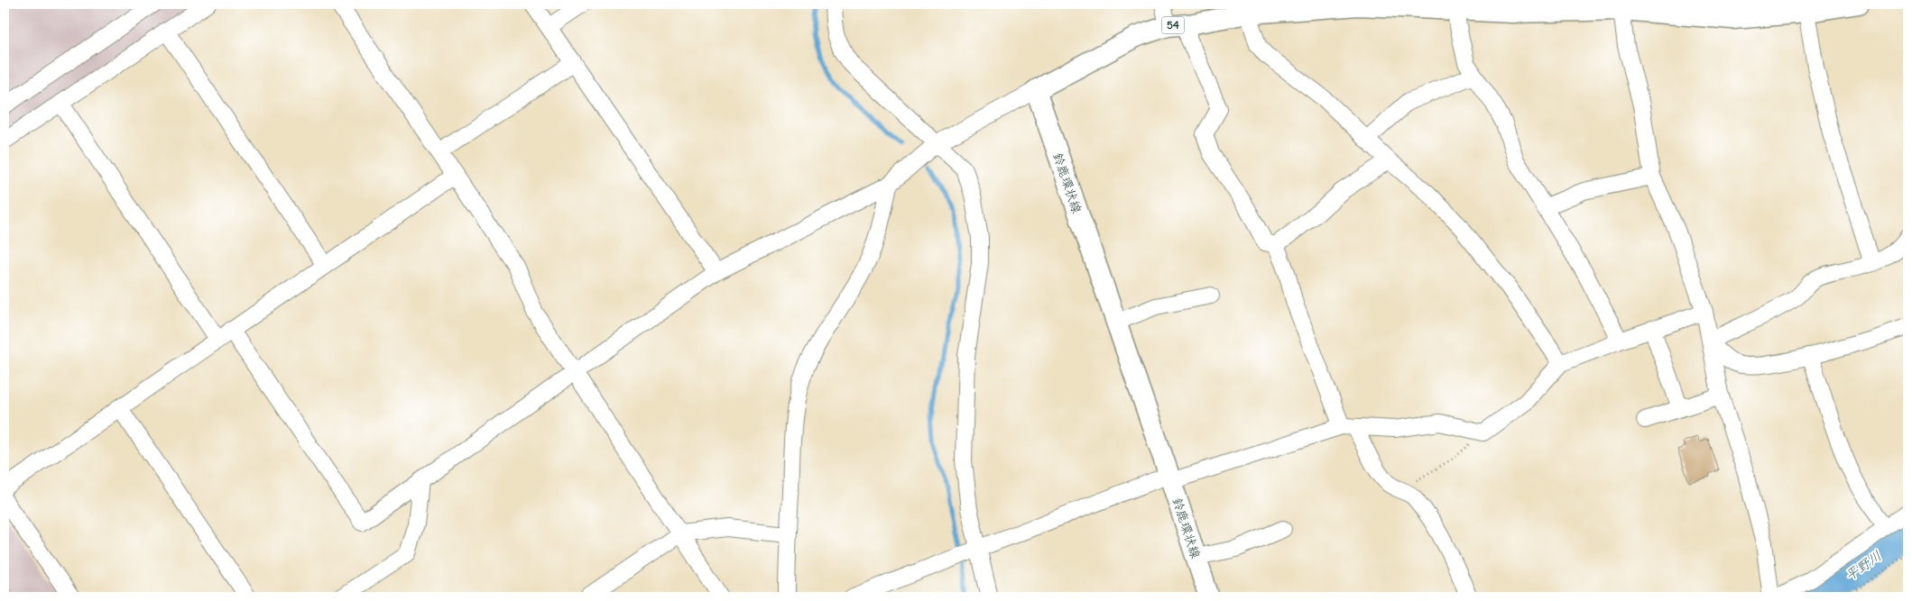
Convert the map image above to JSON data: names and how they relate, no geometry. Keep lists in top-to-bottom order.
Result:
{
  "streets": {
    "main road": ["54", "鈴鹿環状線"]
  },
  "crossings": [
    ["54", "鈴鹿環状線"]
  ],
  "water": ["平野川"]
}
